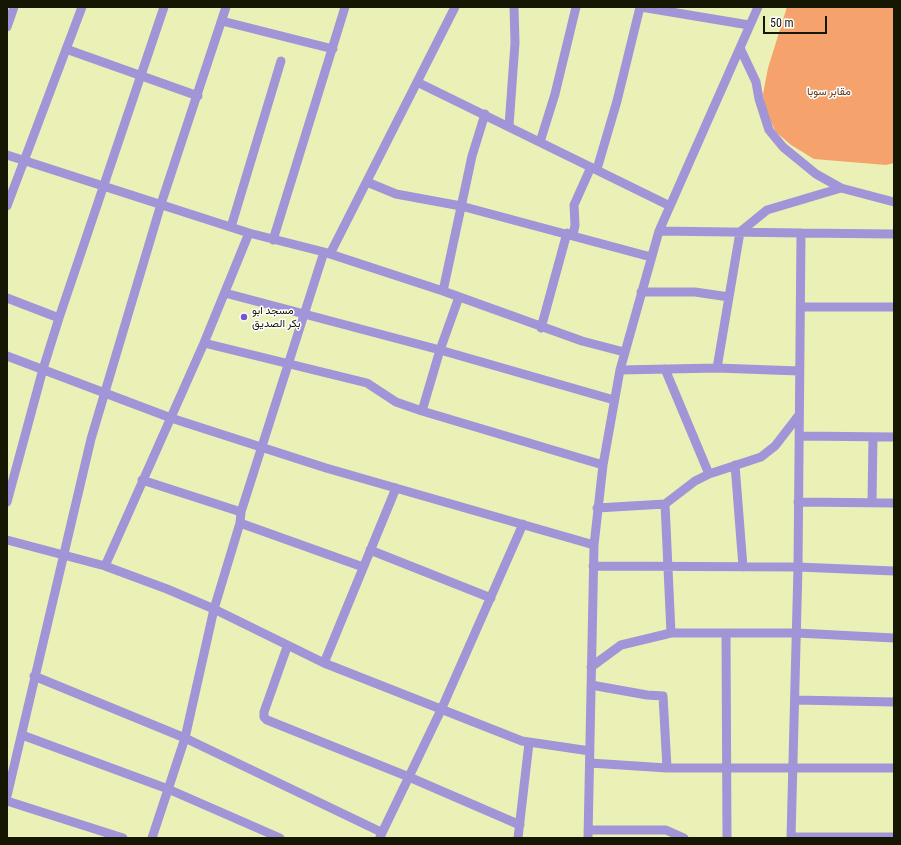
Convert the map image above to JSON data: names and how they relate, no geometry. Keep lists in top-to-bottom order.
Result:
{
  "parks": ["مقابر سوبا"],
  "places": ["مسجد ابو بكر الصديق"],
  "scale_bar": "50 m"
}
